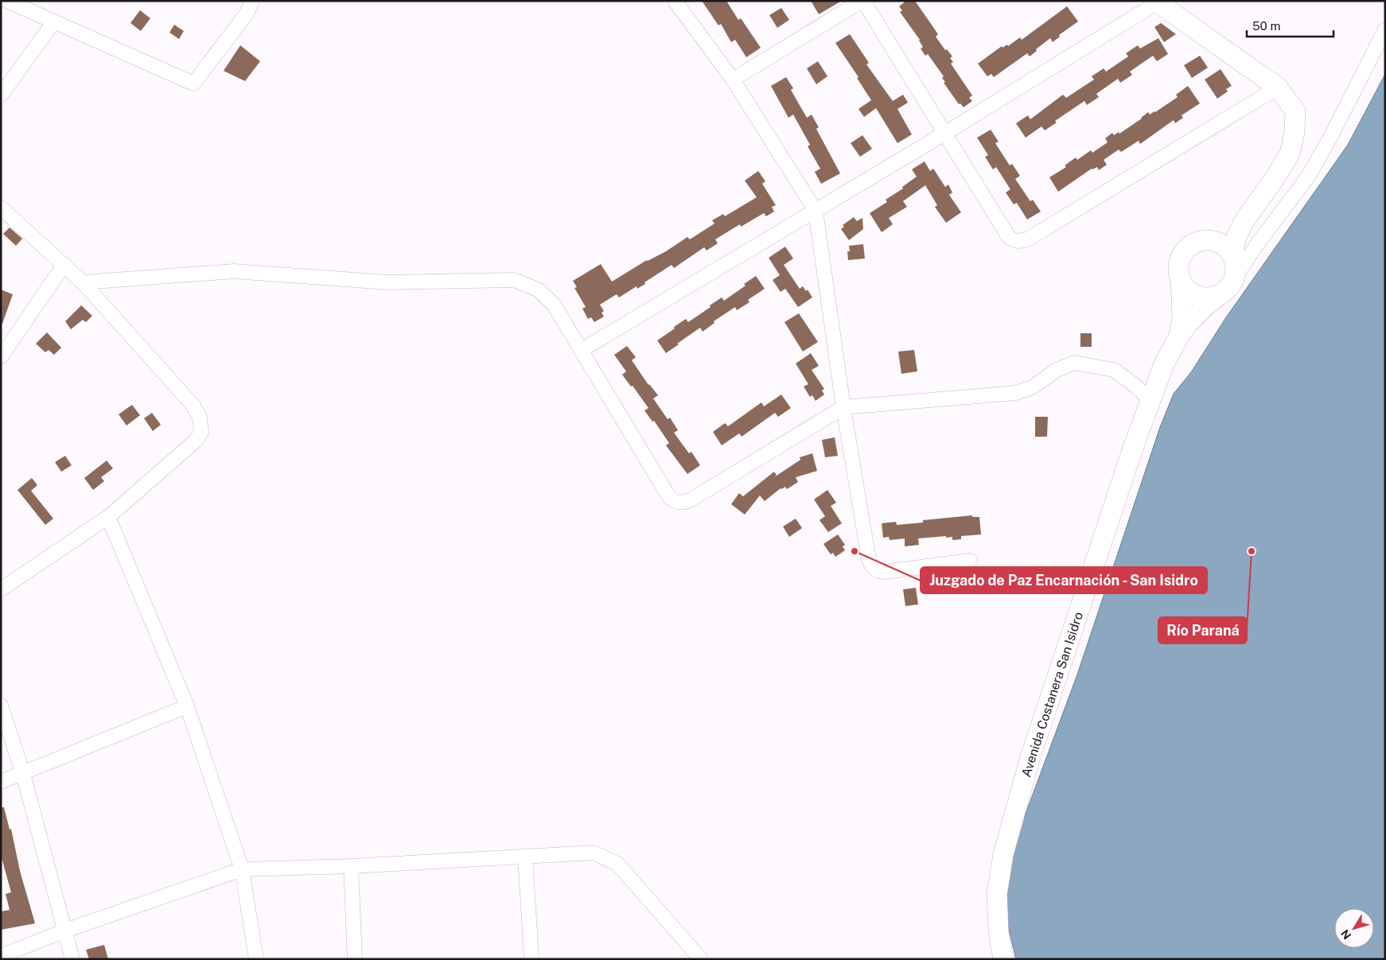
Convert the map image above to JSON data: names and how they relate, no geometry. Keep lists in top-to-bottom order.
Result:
{
  "streets": {
    "main road": ["Avenida Costanera San Isidro"]
  },
  "places": ["Juzgado de Paz Encarnación - San Isidro", "Río Paraná"],
  "scale_bar": "50 m",
  "north": "bottom left"
}
